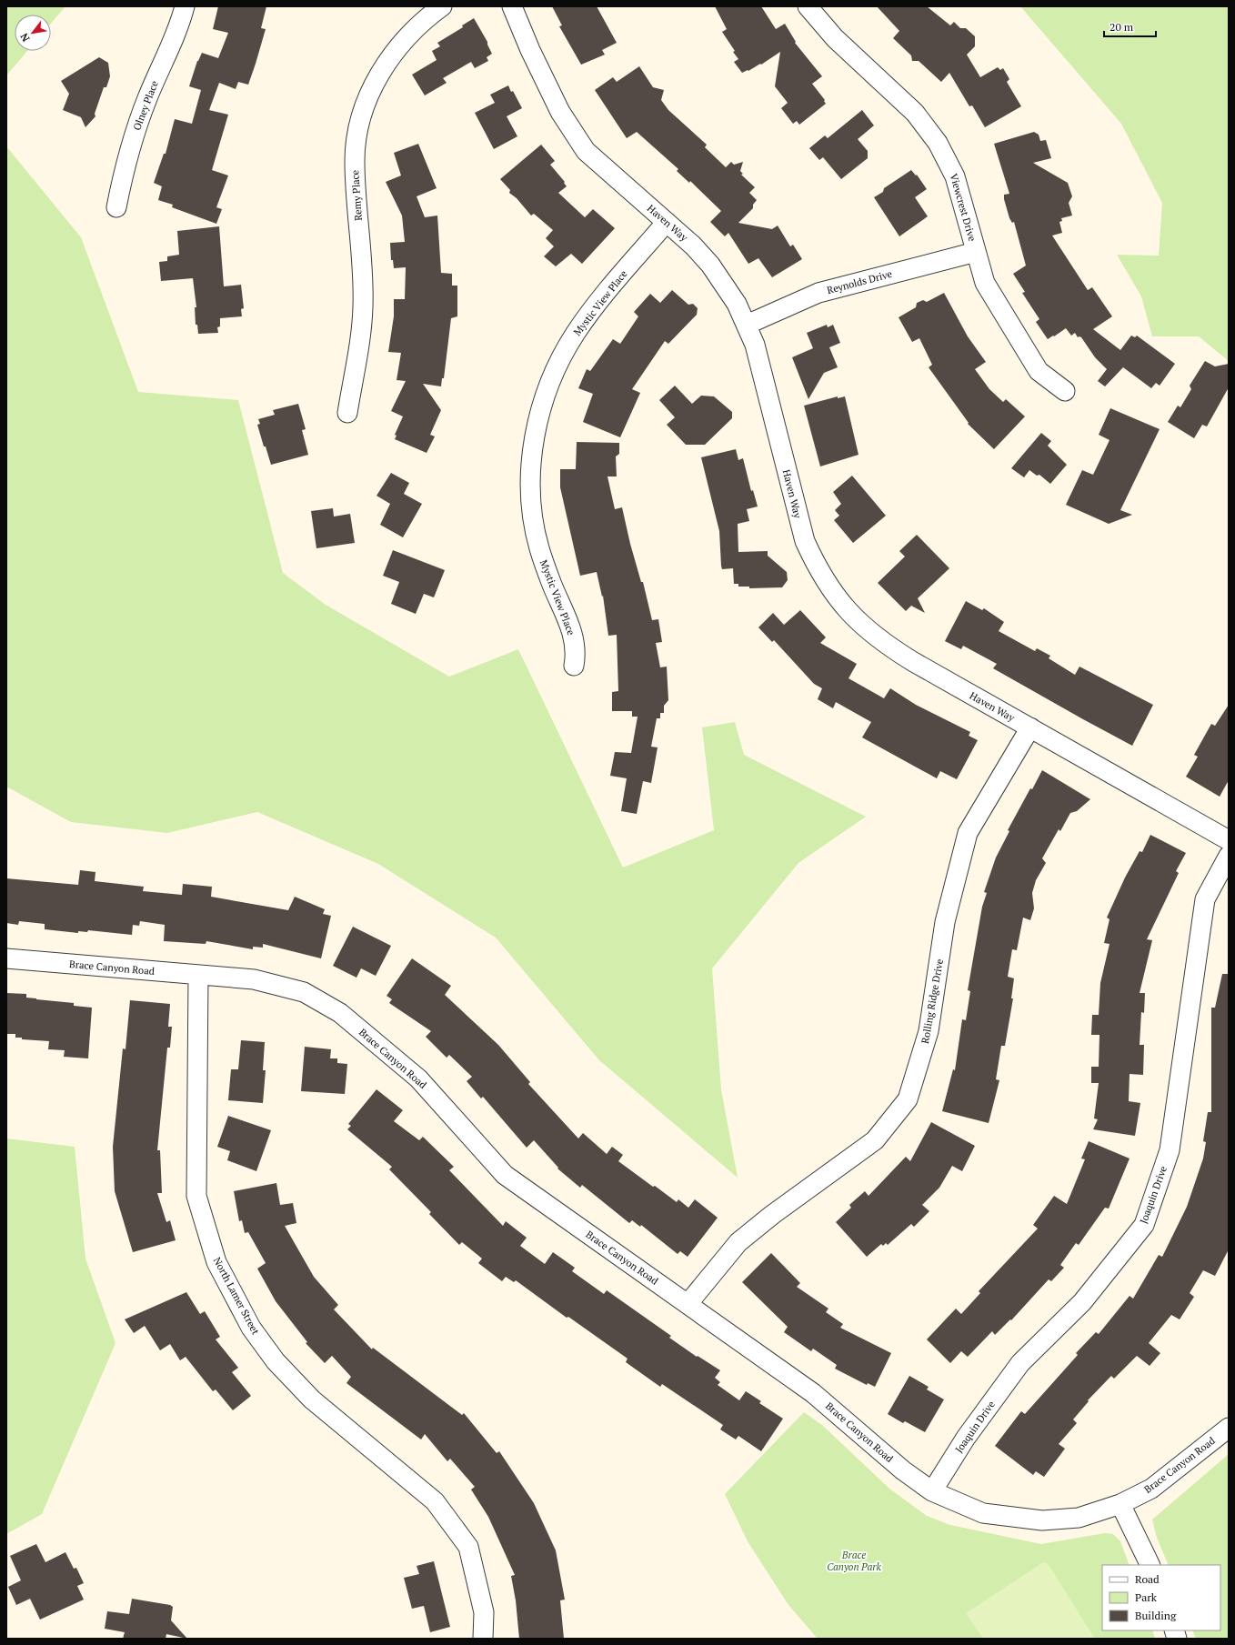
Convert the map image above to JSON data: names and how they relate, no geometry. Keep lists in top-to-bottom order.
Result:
{
  "streets": {
    "street": [
      "Olney Place",
      "Remy Place",
      "Viewcrest Drive",
      "Haven Way",
      "Reynolds Drive",
      "Mystic View Place",
      "Brace Canyon Road",
      "Rolling Ridge Drive",
      "Joaquin Drive",
      "North Lamer Street"
    ]
  },
  "crossings": [
    ["Viewcrest Drive", "Reynolds Drive"],
    ["Haven Way", "Reynolds Drive"],
    ["Haven Way", "Mystic View Place"],
    ["Haven Way", "Rolling Ridge Drive"],
    ["Brace Canyon Road", "Rolling Ridge Drive"],
    ["Brace Canyon Road", "Joaquin Drive"],
    ["Brace Canyon Road", "North Lamer Street"]
  ],
  "parks": ["Brace Canyon Park"],
  "legend": ["Road", "Park", "Building"],
  "scale_bar": "20 m",
  "north": "bottom left"
}
